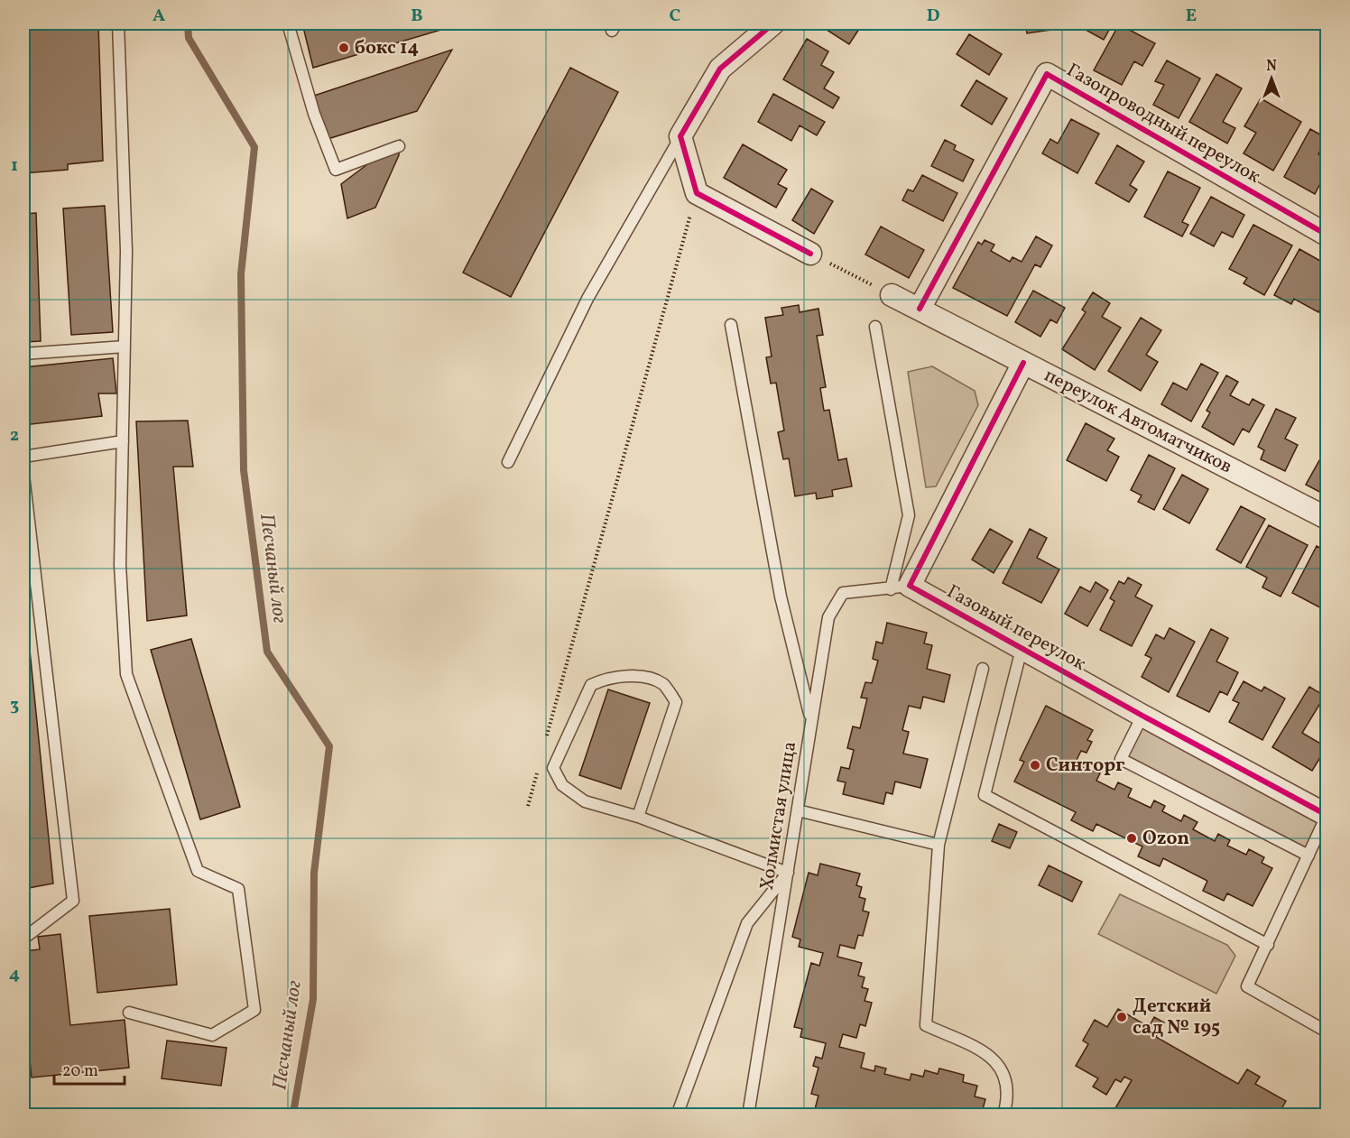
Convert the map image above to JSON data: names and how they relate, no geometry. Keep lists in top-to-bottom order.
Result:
{
  "streets": {
    "street": ["Газопроводный переулок", "переулок Автоматчиков", "Газовый переулок"],
    "lane": ["Холмистая улица"]
  },
  "crossings": [
    ["Газопроводный переулок", "переулок Автоматчиков"],
    ["Газовый переулок", "Холмистая улица"]
  ],
  "water": ["Песчаный лог"],
  "places": [
    "бокс 14",
    "Синторг",
    "Ozon",
    "Детский сад № 195"
  ],
  "scale_bar": "20 m",
  "north": "top",
  "grid": {
    "columns": [
      "A",
      "B",
      "C",
      "D",
      "E"
    ],
    "rows": [
      "1",
      "2",
      "3",
      "4"
    ]
  }
}
